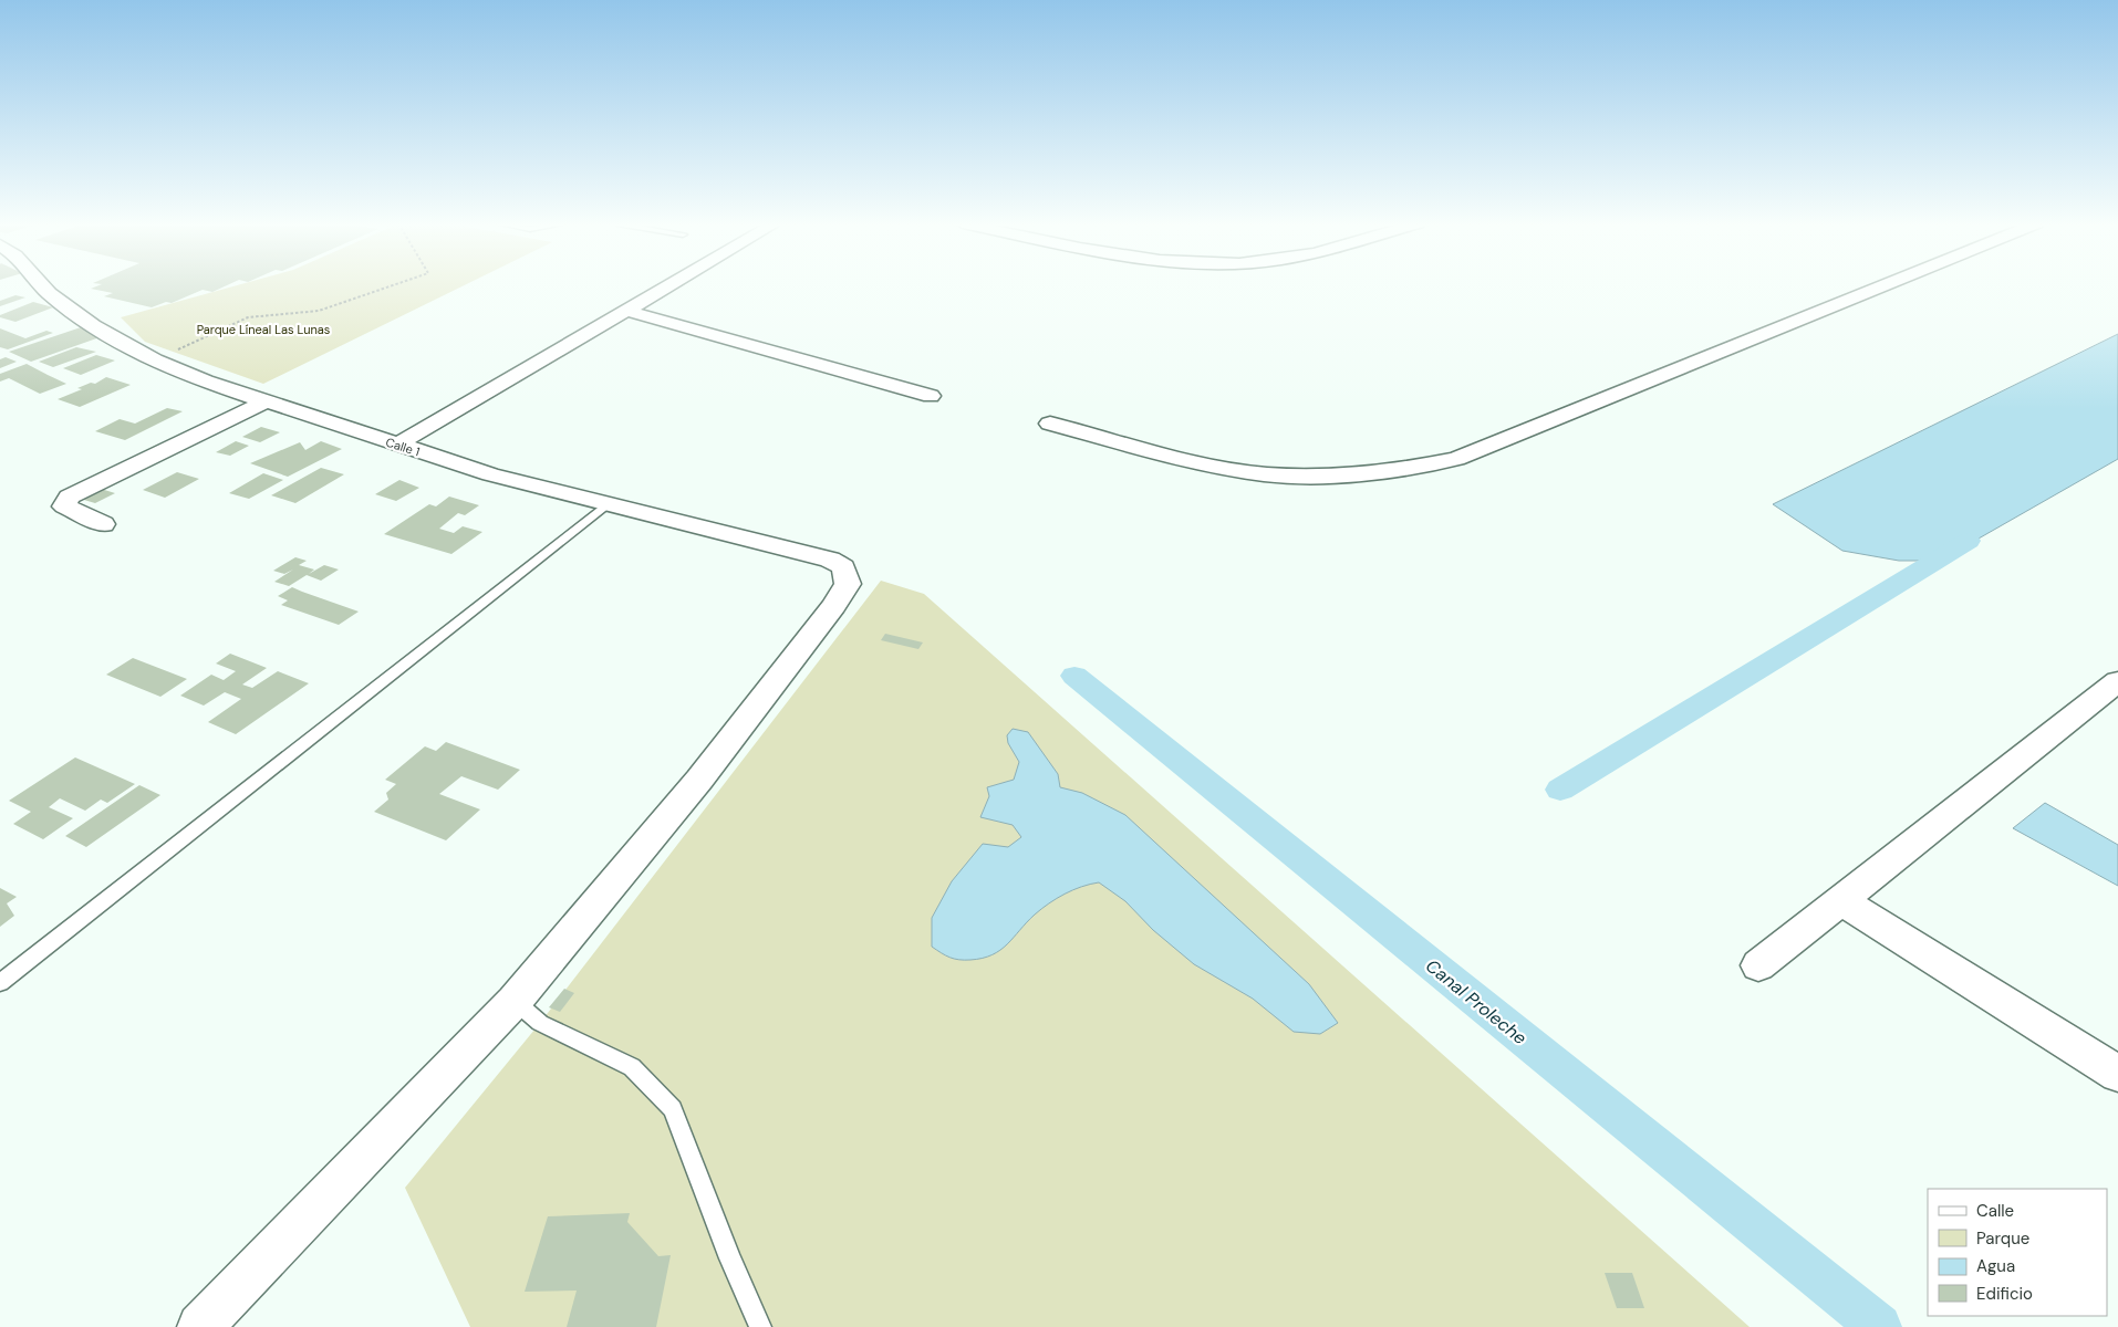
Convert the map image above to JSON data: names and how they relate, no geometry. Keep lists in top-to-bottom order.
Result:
{
  "streets": {
    "street": ["Calle 1"]
  },
  "water": ["Canal Proleche"],
  "parks": ["Parque Líneal Las Lunas"],
  "legend": [
    "Calle",
    "Parque",
    "Agua",
    "Edificio"
  ]
}
